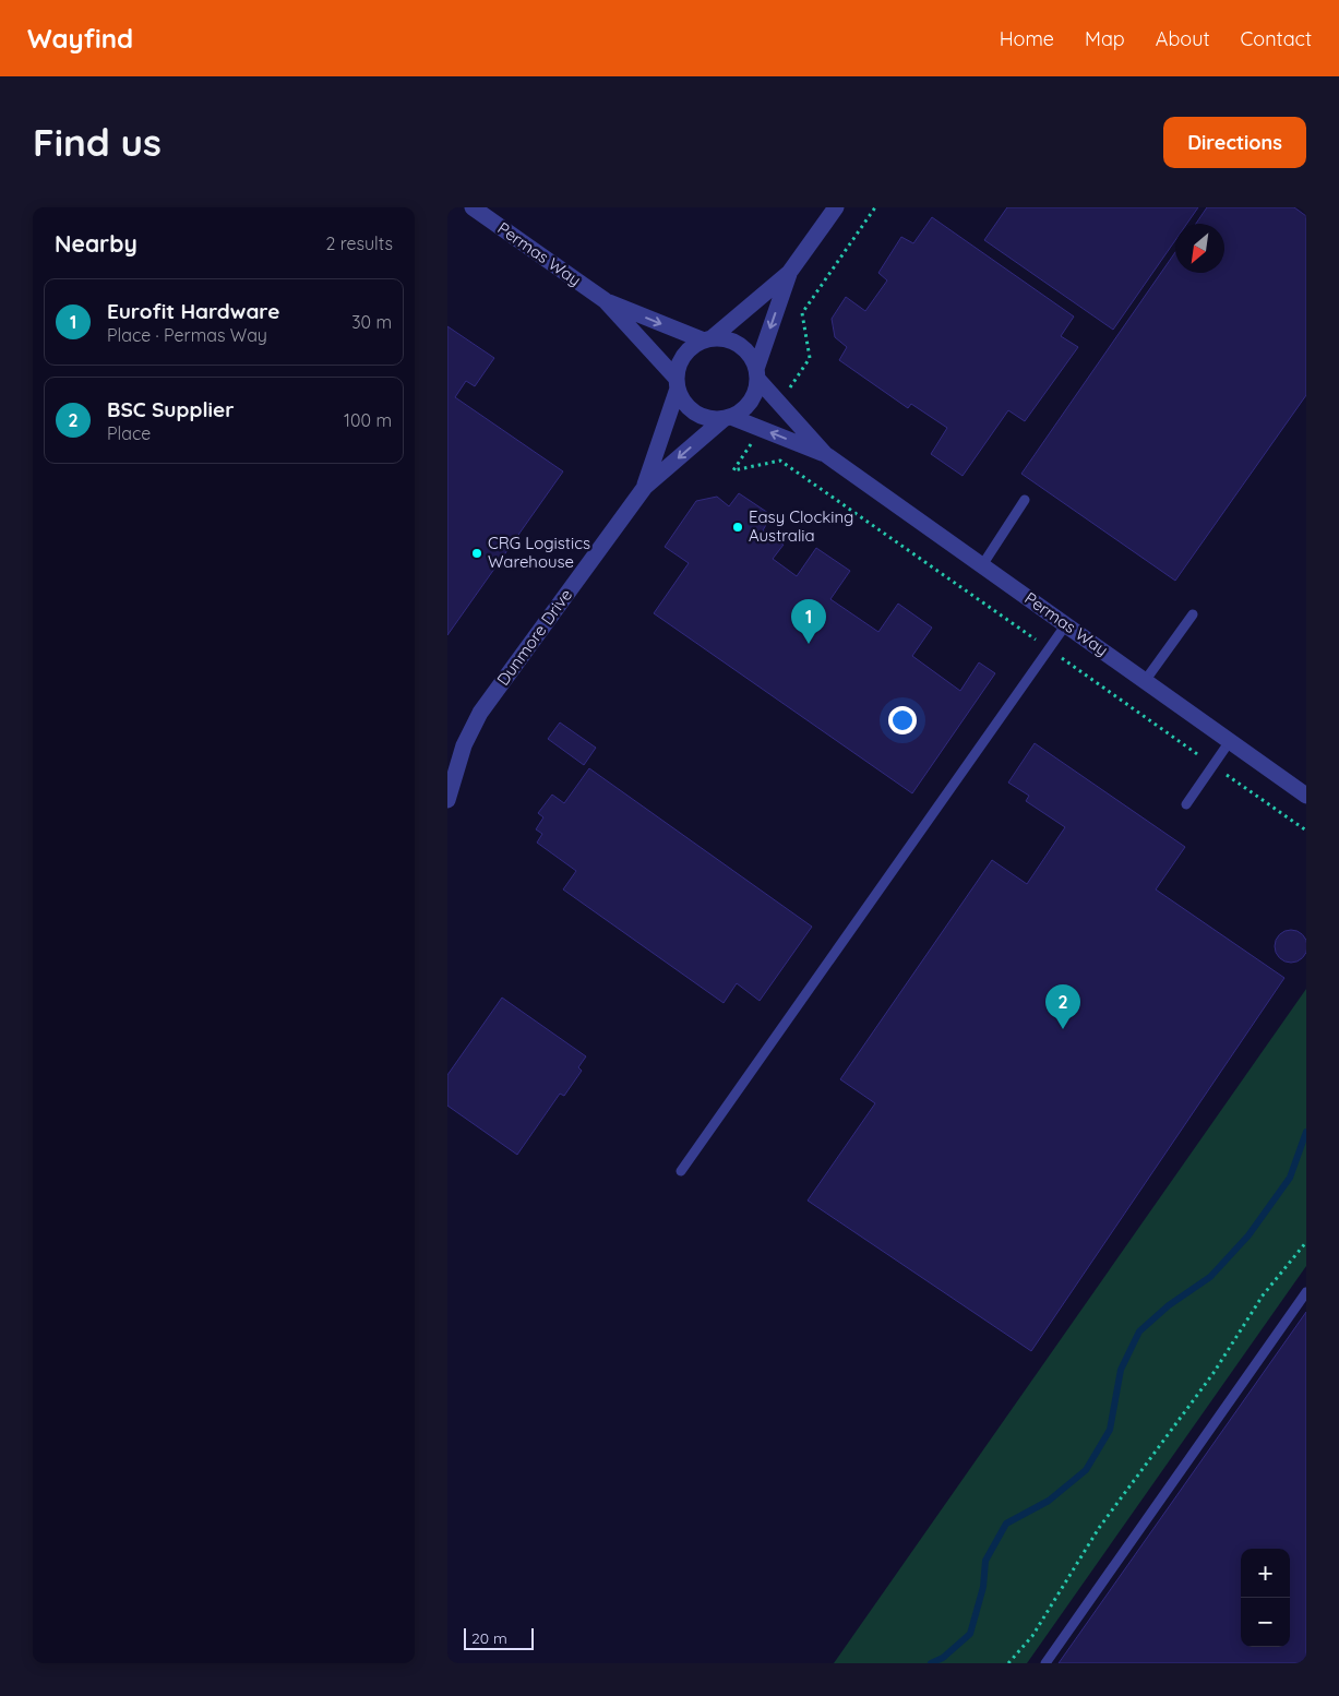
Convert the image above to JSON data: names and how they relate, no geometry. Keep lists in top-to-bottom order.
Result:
{
  "streets": {
    "street": ["Permas Way", "Dunmore Drive"]
  },
  "crossings": [
    ["Permas Way", "Dunmore Drive"]
  ],
  "places": ["Easy Clocking Australia", "CRG Logistics Warehouse"],
  "scale_bar": "20 m",
  "north": "bottom left",
  "page": {
    "header": "Wayfind",
    "nav": [
      "Home",
      "Map",
      "About",
      "Contact"
    ],
    "buttons": "Directions",
    "title": "Find us",
    "heading": ["Nearby", "2 results"],
    "list": [
      {
        "mark": "1",
        "name": "Eurofit Hardware",
        "note": "Place · Permas Way",
        "value": "30 m"
      },
      {
        "mark": "2",
        "name": "BSC Supplier",
        "note": "Place",
        "value": "100 m"
      }
    ],
    "pins": ["1", "2"],
    "map_buttons": ["+", "−"],
    "scale": "20 m"
  }
}
